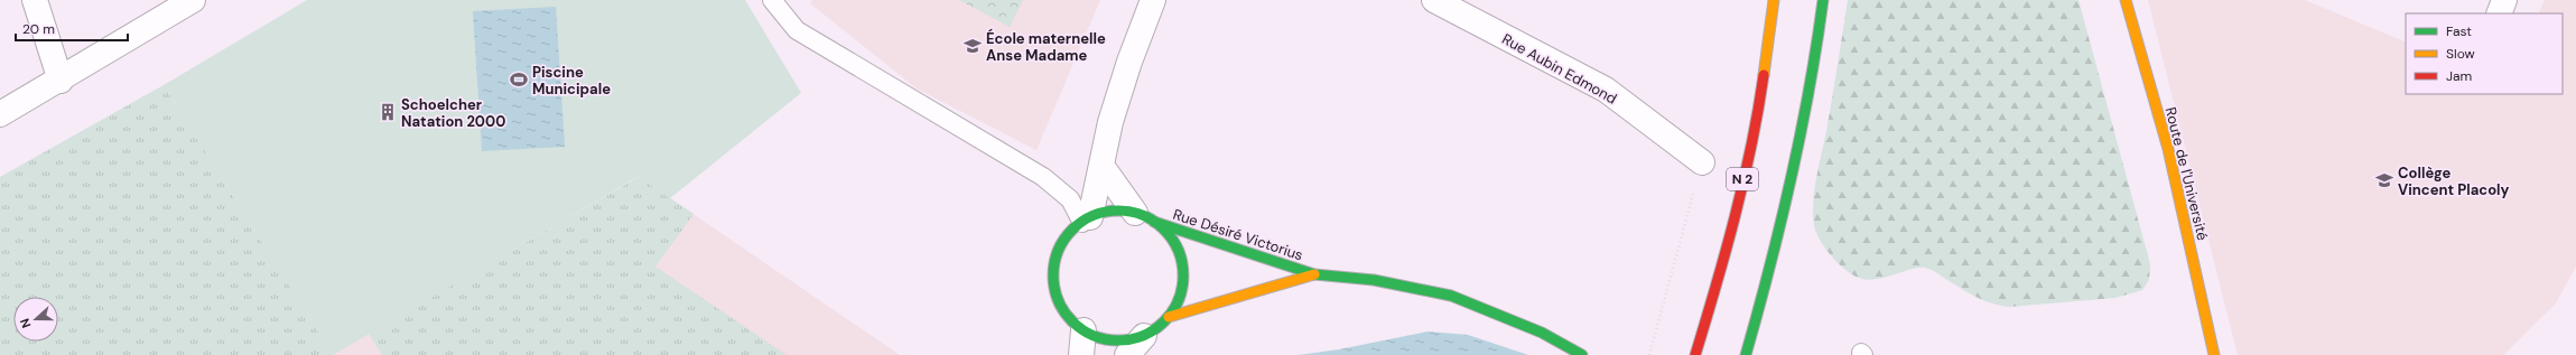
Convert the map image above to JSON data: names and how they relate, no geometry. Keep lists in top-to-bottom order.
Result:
{
  "streets": {
    "main road": ["Route de l'Université", "N 2", "Rue Désiré Victorius"],
    "street": ["Rue Aubin Edmond"]
  },
  "places": {
    "school or university": ["École maternelle Anse Madame", "Collège Vincent Placoly"],
    "sports": ["Piscine Municipale"],
    "building": ["Schoelcher Natation 2000"]
  },
  "legend": ["Fast", "Slow", "Jam"],
  "scale_bar": "20 m",
  "north": "left"
}
